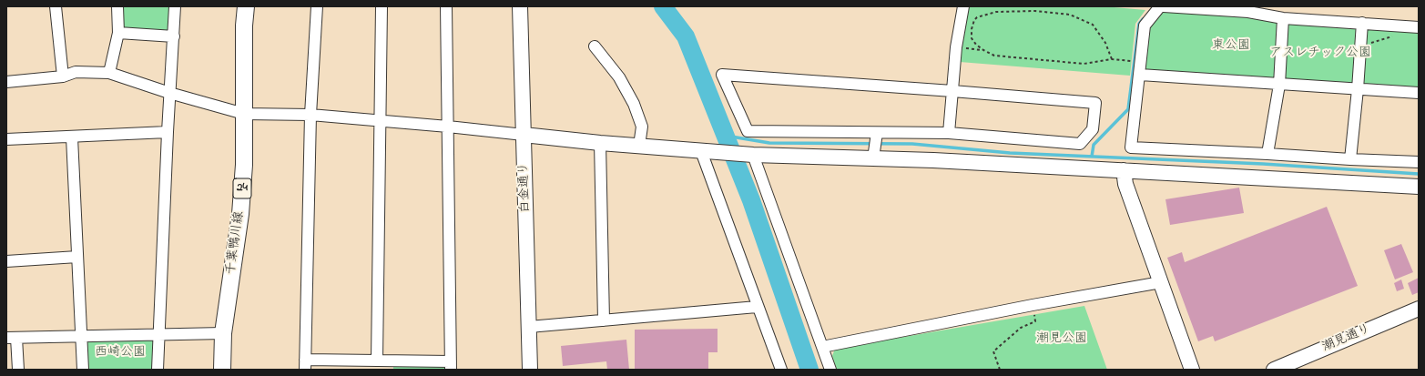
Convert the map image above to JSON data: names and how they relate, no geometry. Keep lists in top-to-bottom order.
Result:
{
  "streets": {
    "main road": ["24", "千葉鴨川線"],
    "street": ["白金通り", "潮見通り"]
  },
  "parks": [
    "東公園",
    "アスレチック公園",
    "潮見公園",
    "西崎公園"
  ]
}
